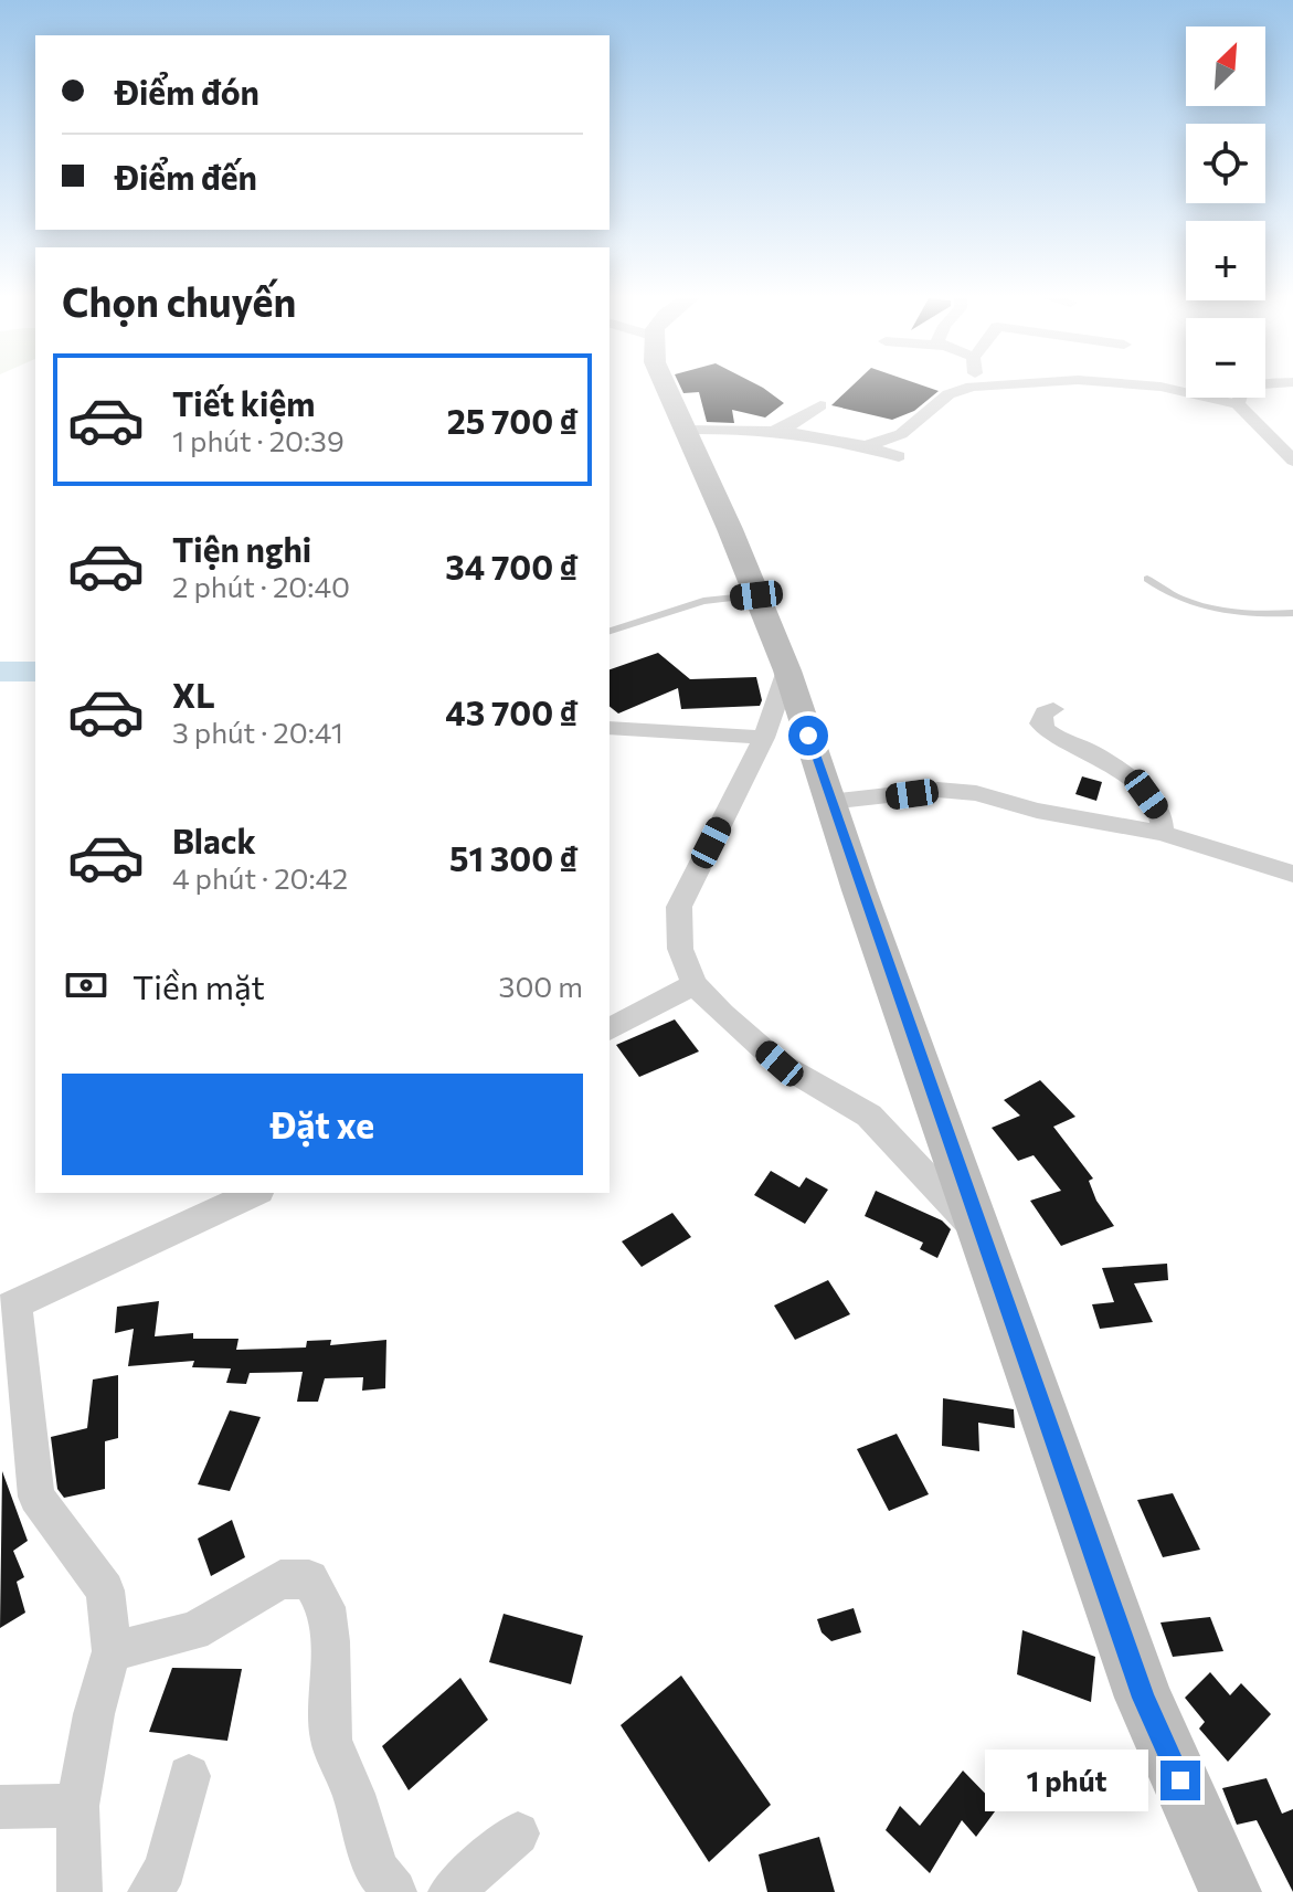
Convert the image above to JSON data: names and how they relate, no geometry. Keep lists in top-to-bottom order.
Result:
{
  "north": "top right",
  "page": {
    "map_buttons": ["+", "−"],
    "banner": ["Điểm đón", "Điểm đến"],
    "heading": "Chọn chuyến",
    "list": [
      {
        "name": "Tiết kiệm",
        "note": "1 phút · 20:39",
        "value": "25 700 ₫"
      },
      {
        "name": "Tiện nghi",
        "note": "2 phút · 20:40",
        "value": "34 700 ₫"
      },
      {
        "name": "XL",
        "note": "3 phút · 20:41",
        "value": "43 700 ₫"
      },
      {
        "name": "Black",
        "note": "4 phút · 20:42",
        "value": "51 300 ₫"
      }
    ],
    "pay": ["Tiền mặt", "300 m"],
    "buttons": "Đặt xe",
    "bubble": "1 phút"
  }
}
